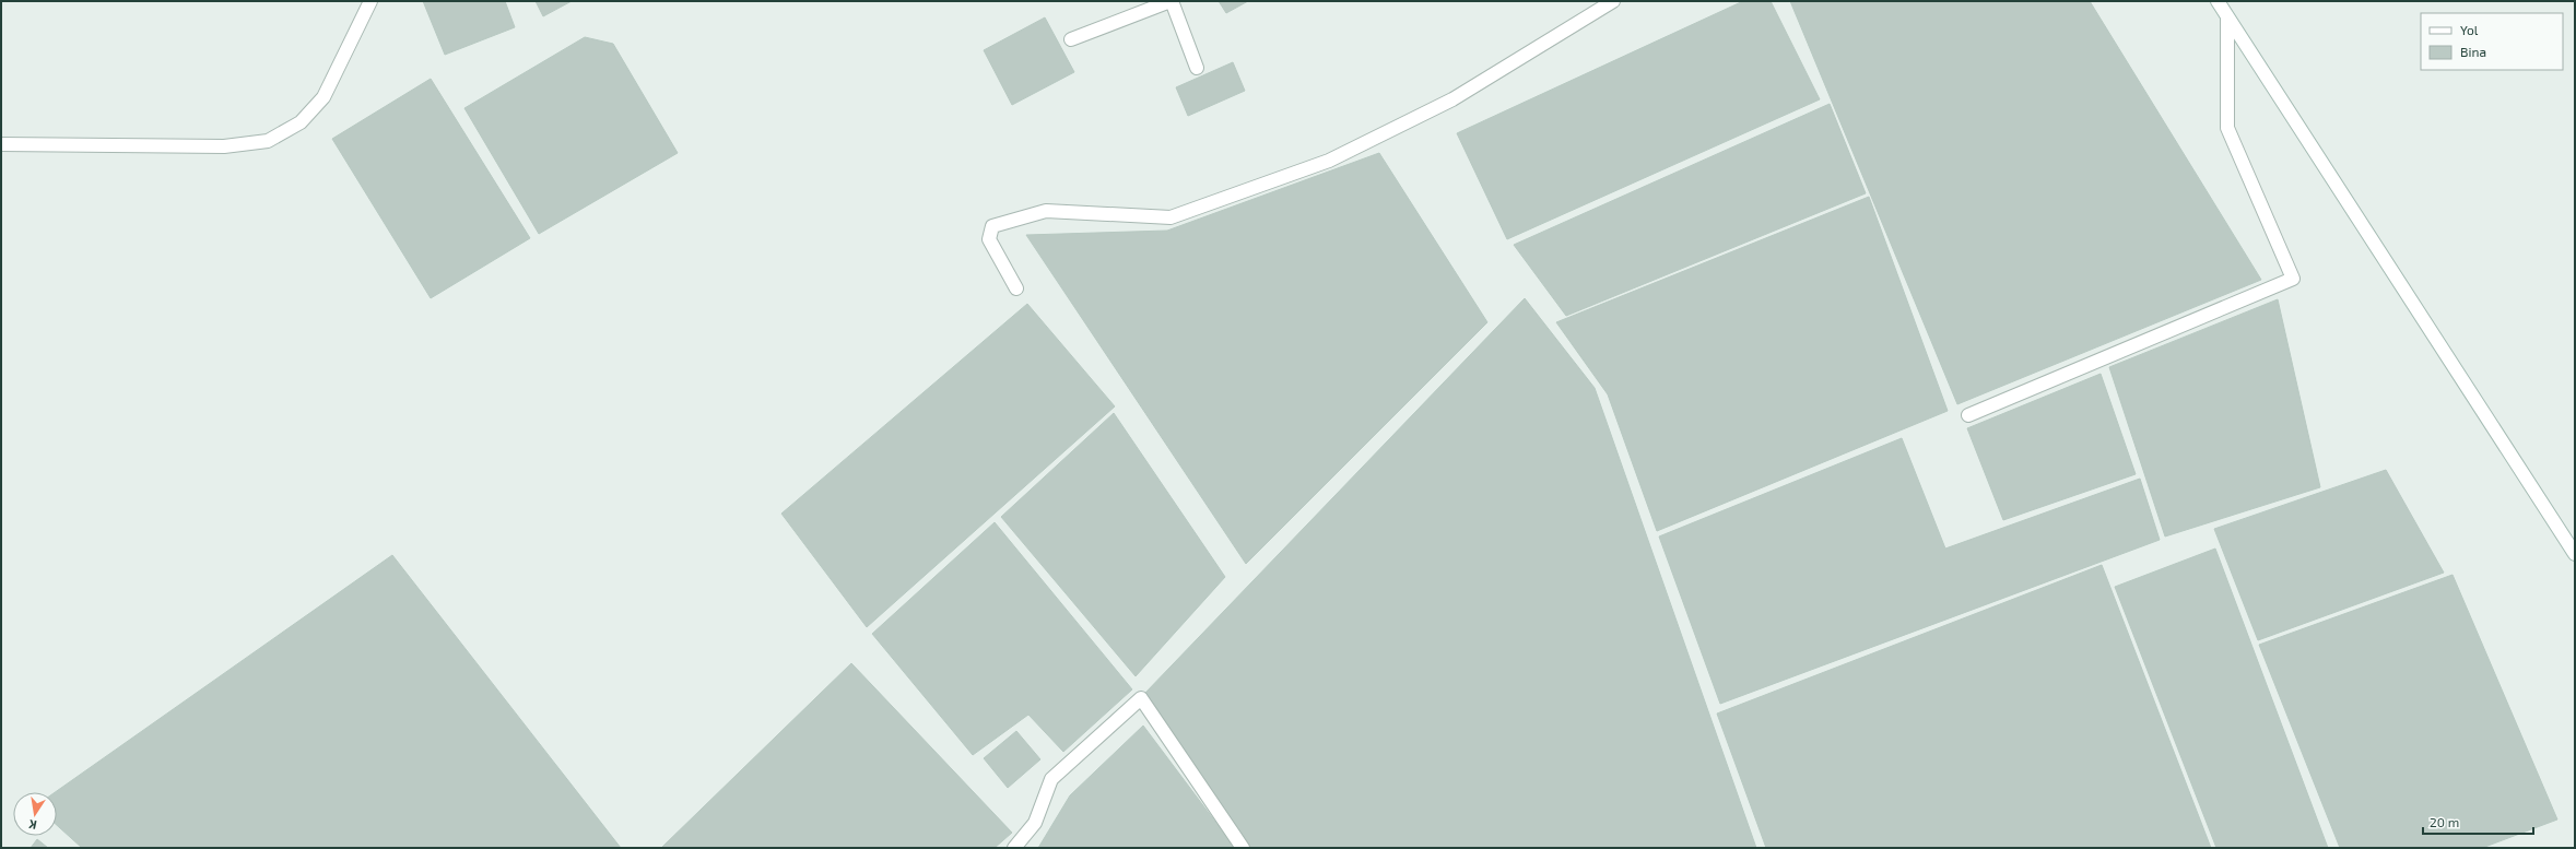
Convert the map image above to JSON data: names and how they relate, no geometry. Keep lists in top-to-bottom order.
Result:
{
  "legend": ["Yol", "Bina"],
  "scale_bar": "20 m",
  "north": "bottom"
}
